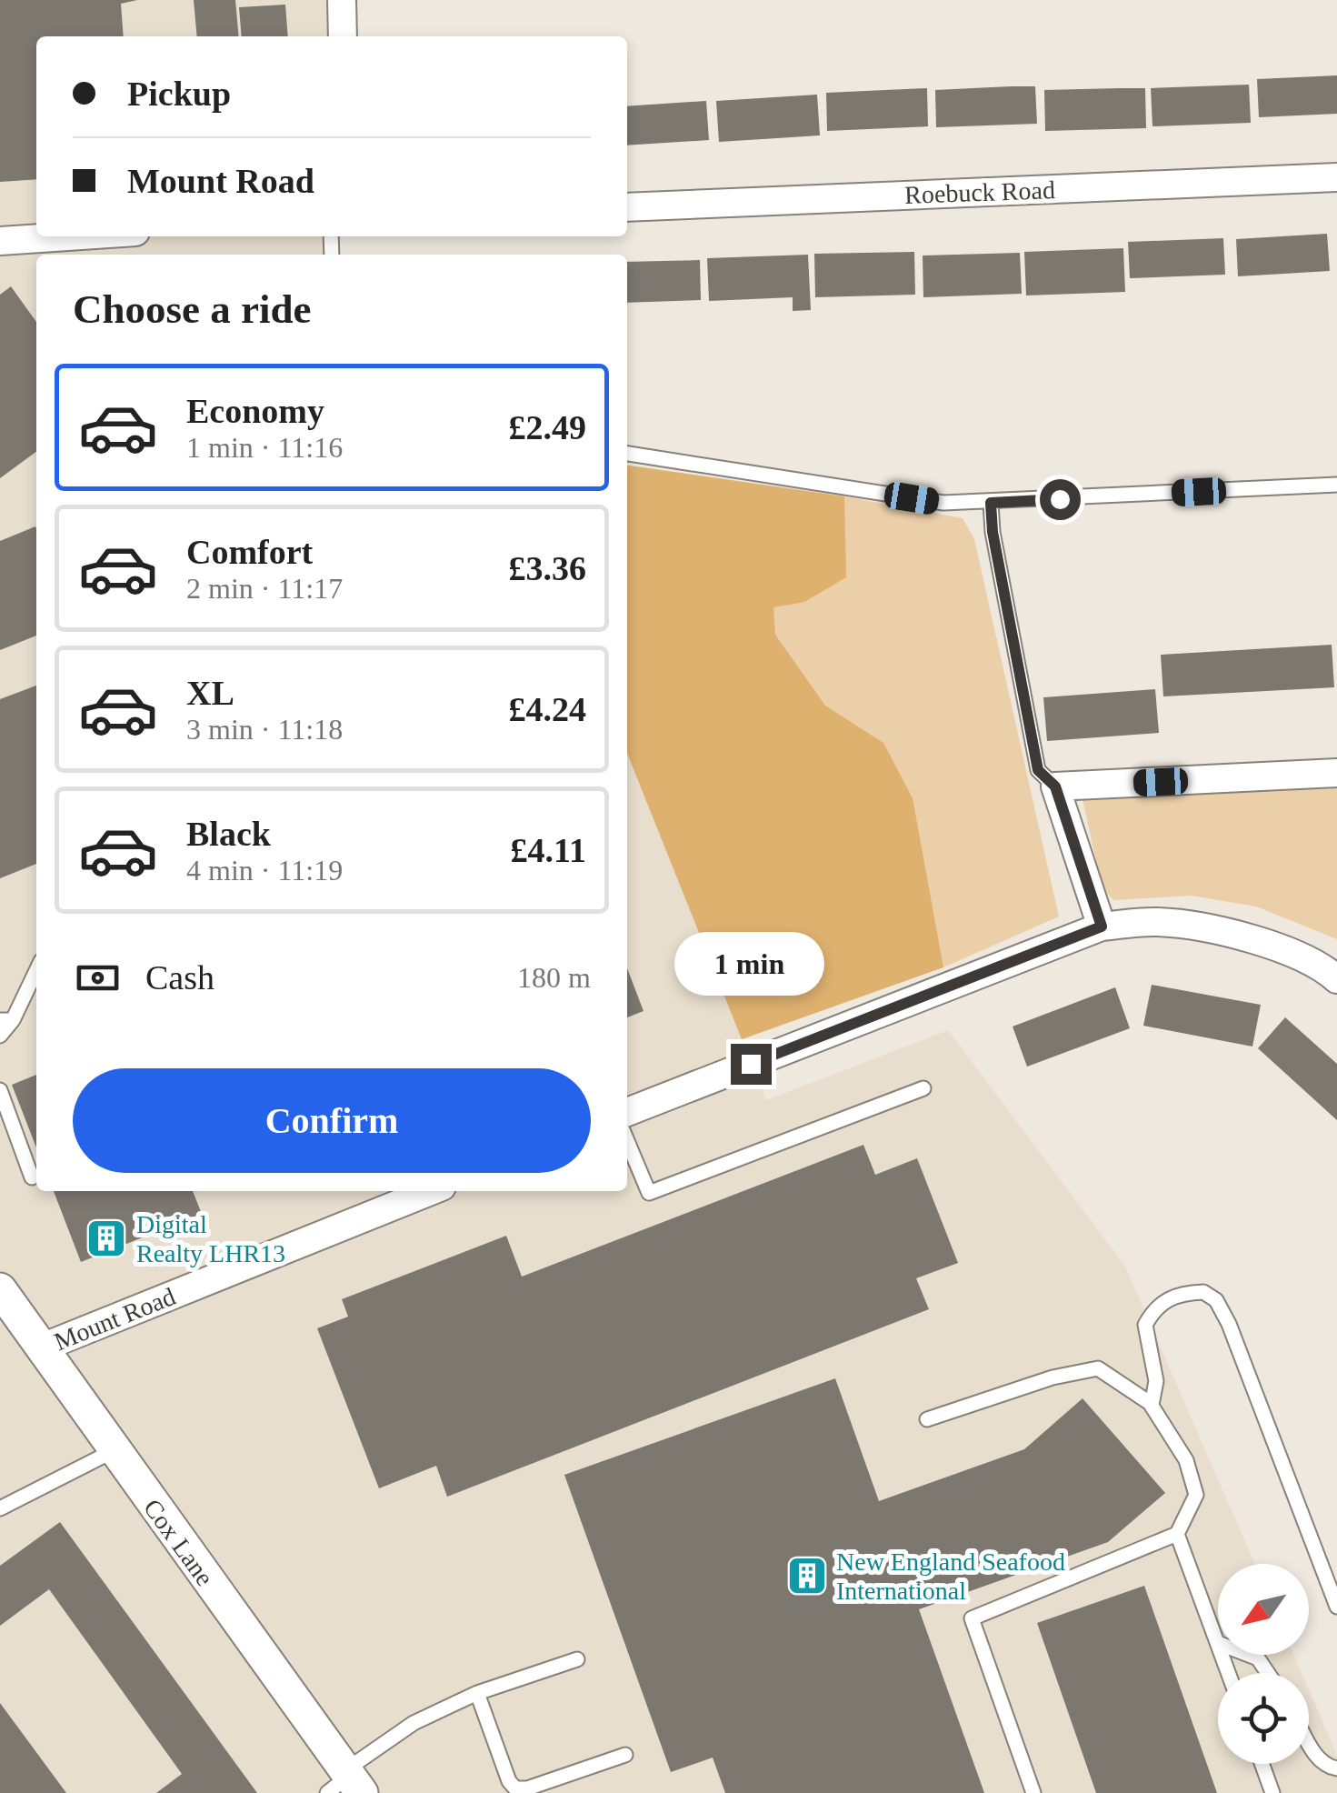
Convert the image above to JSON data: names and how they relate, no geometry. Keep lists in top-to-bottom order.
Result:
{
  "streets": {
    "street": ["Roebuck Road", "Mount Road", "Cox Lane"]
  },
  "crossings": [
    ["Mount Road", "Cox Lane"]
  ],
  "places": {
    "building": ["Digital Realty LHR13", "New England Seafood International"]
  },
  "north": "bottom left",
  "page": {
    "banner": ["Pickup", "Mount Road"],
    "heading": "Choose a ride",
    "list": [
      {
        "name": "Economy",
        "note": "1 min · 11:16",
        "value": "£2.49"
      },
      {
        "name": "Comfort",
        "note": "2 min · 11:17",
        "value": "£3.36"
      },
      {
        "name": "XL",
        "note": "3 min · 11:18",
        "value": "£4.24"
      },
      {
        "name": "Black",
        "note": "4 min · 11:19",
        "value": "£4.11"
      }
    ],
    "pay": ["Cash", "180 m"],
    "bubble": "1 min",
    "buttons": "Confirm"
  }
}
